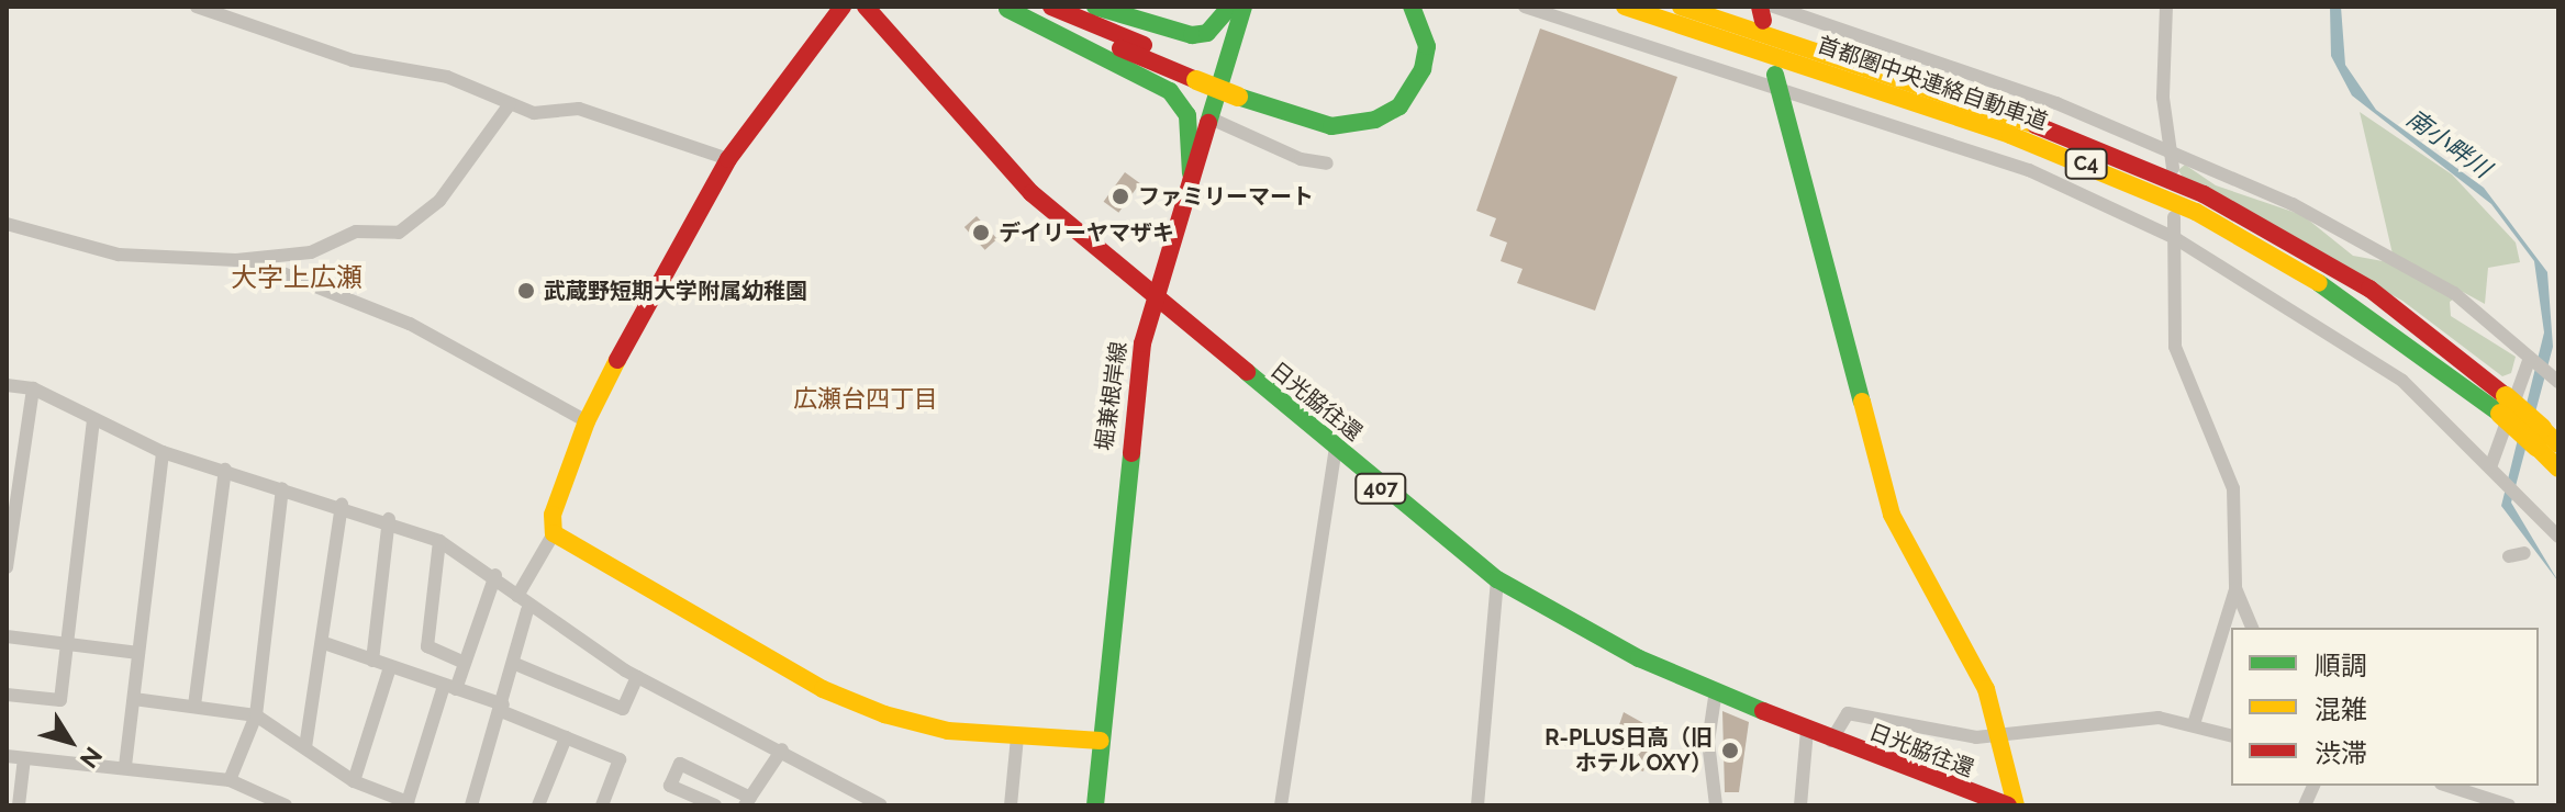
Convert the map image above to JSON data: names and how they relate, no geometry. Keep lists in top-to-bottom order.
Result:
{
  "streets": {
    "main road": [
      "首都圏中央連絡自動車道",
      "C4",
      "堀兼根岸線",
      "日光脇往還",
      "407"
    ]
  },
  "crossings": [
    ["堀兼根岸線", "日光脇往還"]
  ],
  "districts": ["大字上広瀬", "広瀬台四丁目"],
  "water": ["南小畔川"],
  "places": [
    "ファミリーマート",
    "デイリーヤマザキ",
    "武蔵野短期大学附属幼稚園",
    "R-PLUS日高（旧 ホテル OXY）"
  ],
  "legend": ["順調", "混雑", "渋滞"],
  "north": "bottom right"
}
